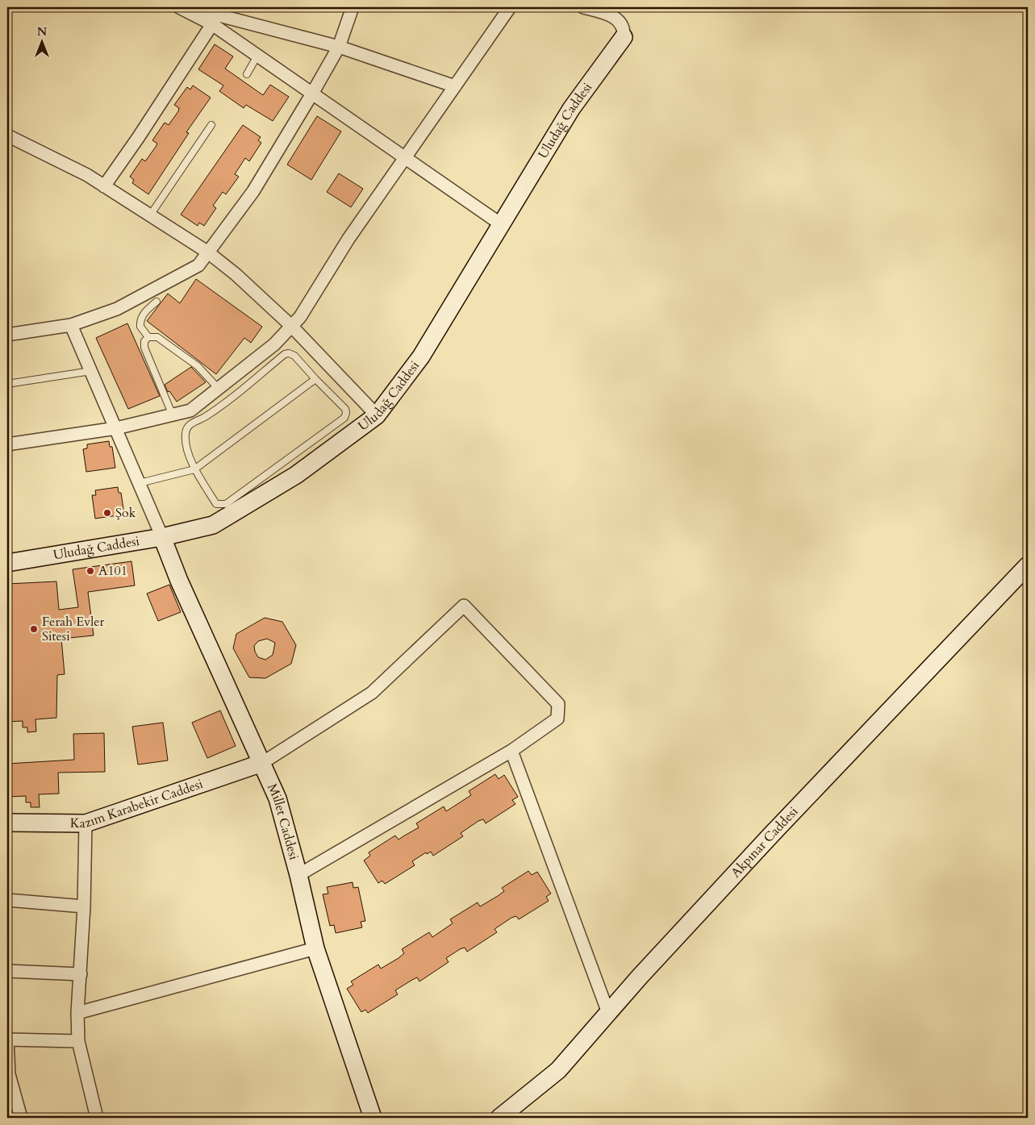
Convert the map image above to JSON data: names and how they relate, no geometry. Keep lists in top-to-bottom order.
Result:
{
  "streets": {
    "street": [
      "Uludağ Caddesi",
      "Kazım Karabekir Caddesi",
      "Millet Caddesi",
      "Akpınar Caddesi"
    ]
  },
  "crossings": [
    ["Uludağ Caddesi", "Millet Caddesi"],
    ["Kazım Karabekir Caddesi", "Millet Caddesi"]
  ],
  "places": ["Şok", "A101", "Ferah Evler Sitesi"],
  "north": "top"
}
